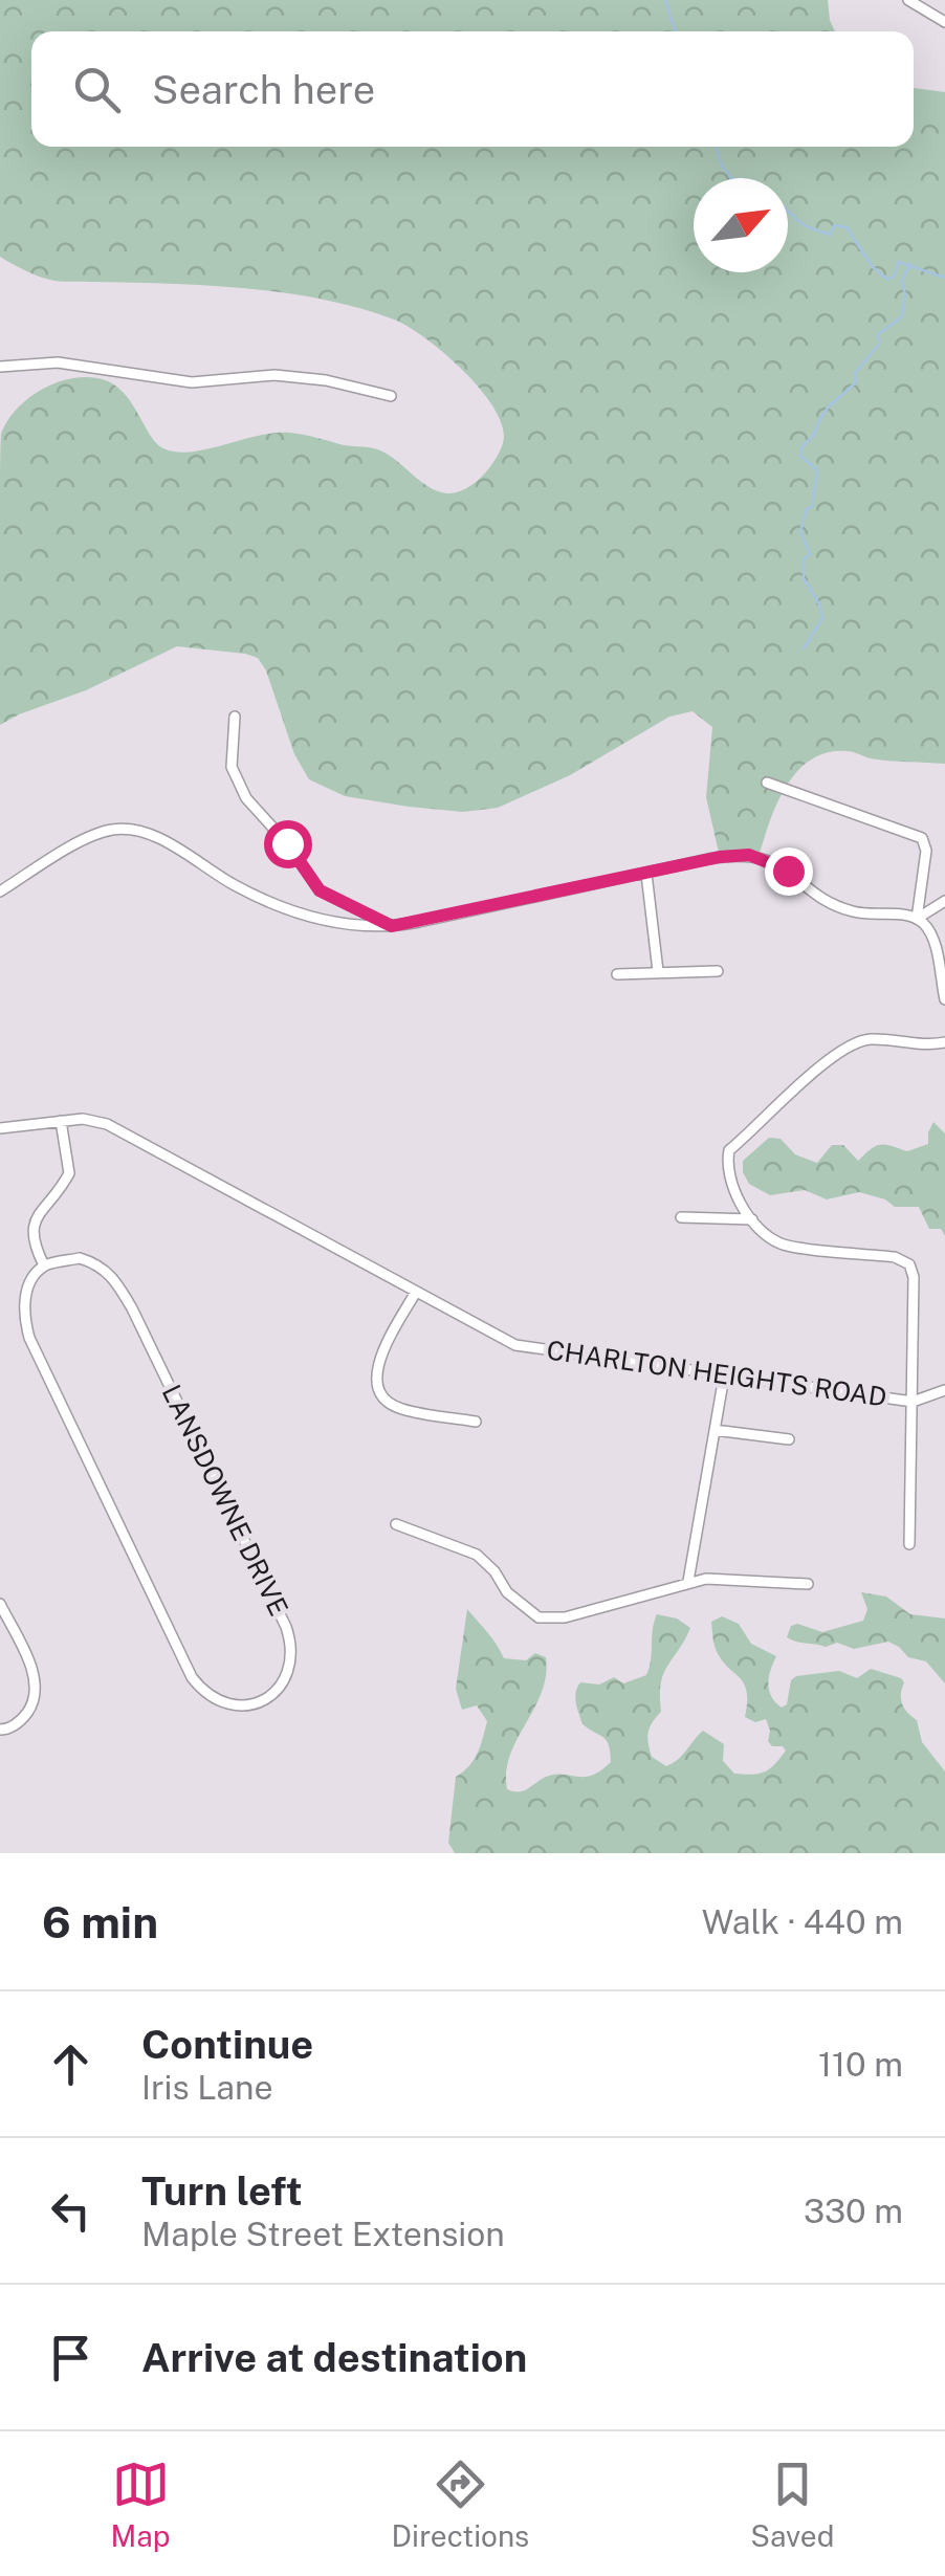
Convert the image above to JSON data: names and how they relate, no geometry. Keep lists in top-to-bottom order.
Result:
{
  "streets": {
    "street": ["CHARLTON HEIGHTS ROAD", "LANSDOWNE DRIVE"]
  },
  "crossings": [
    ["CHARLTON HEIGHTS ROAD", "LANSDOWNE DRIVE"]
  ],
  "north": "top right",
  "page": {
    "search": "Search here",
    "heading": ["6 min", "Walk · 440 m"],
    "list": [
      ["Continue", "Iris Lane", "110 m"],
      ["Turn left", "Maple Street Extension", "330 m"],
      "Arrive at destination"
    ],
    "nav": ["Map", "Directions", "Saved"]
  }
}
